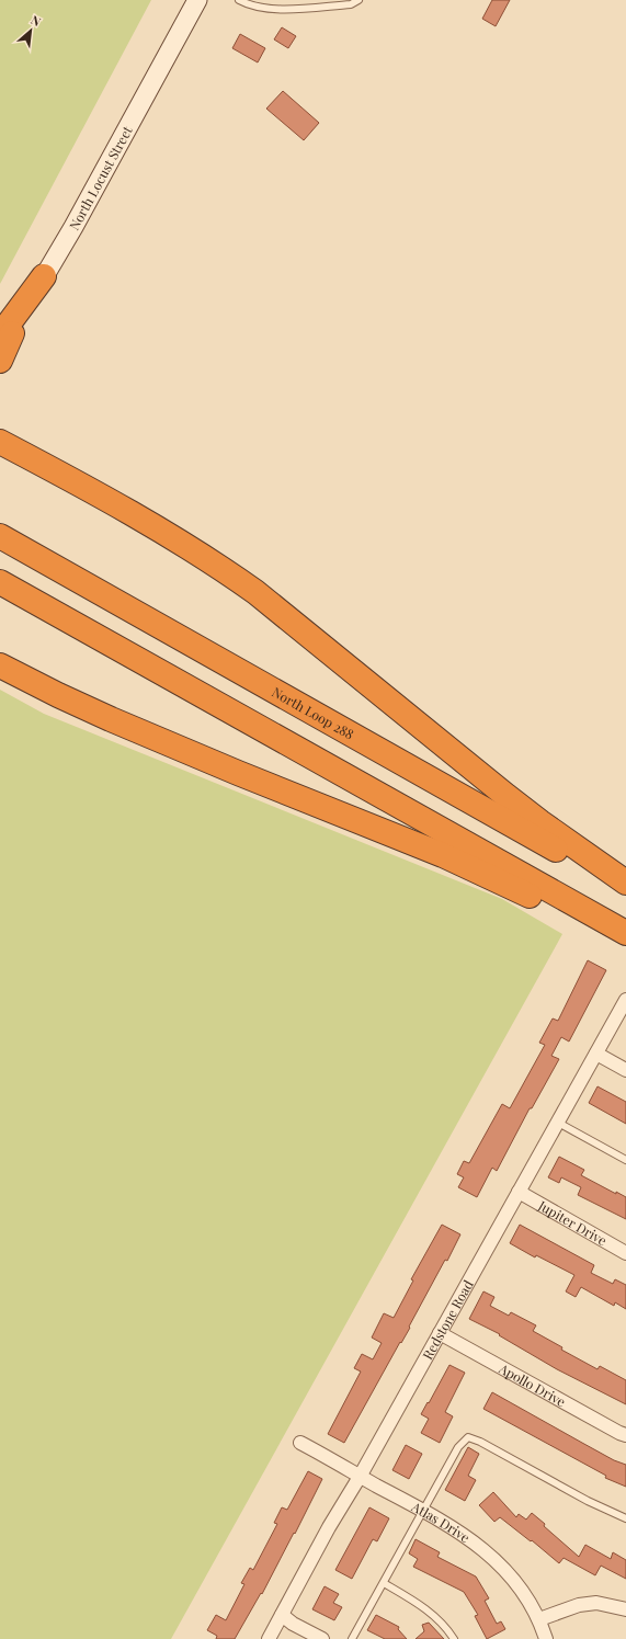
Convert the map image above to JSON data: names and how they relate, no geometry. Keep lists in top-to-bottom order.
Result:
{
  "streets": {
    "highway": ["North Loop 288"],
    "main road": ["North Locust Street"],
    "street": [
      "Jupiter Drive",
      "Redstone Road",
      "Apollo Drive",
      "Atlas Drive"
    ]
  },
  "crossings": [
    ["Jupiter Drive", "Redstone Road"],
    ["Redstone Road", "Apollo Drive"],
    ["Redstone Road", "Atlas Drive"]
  ],
  "north": "top right"
}
